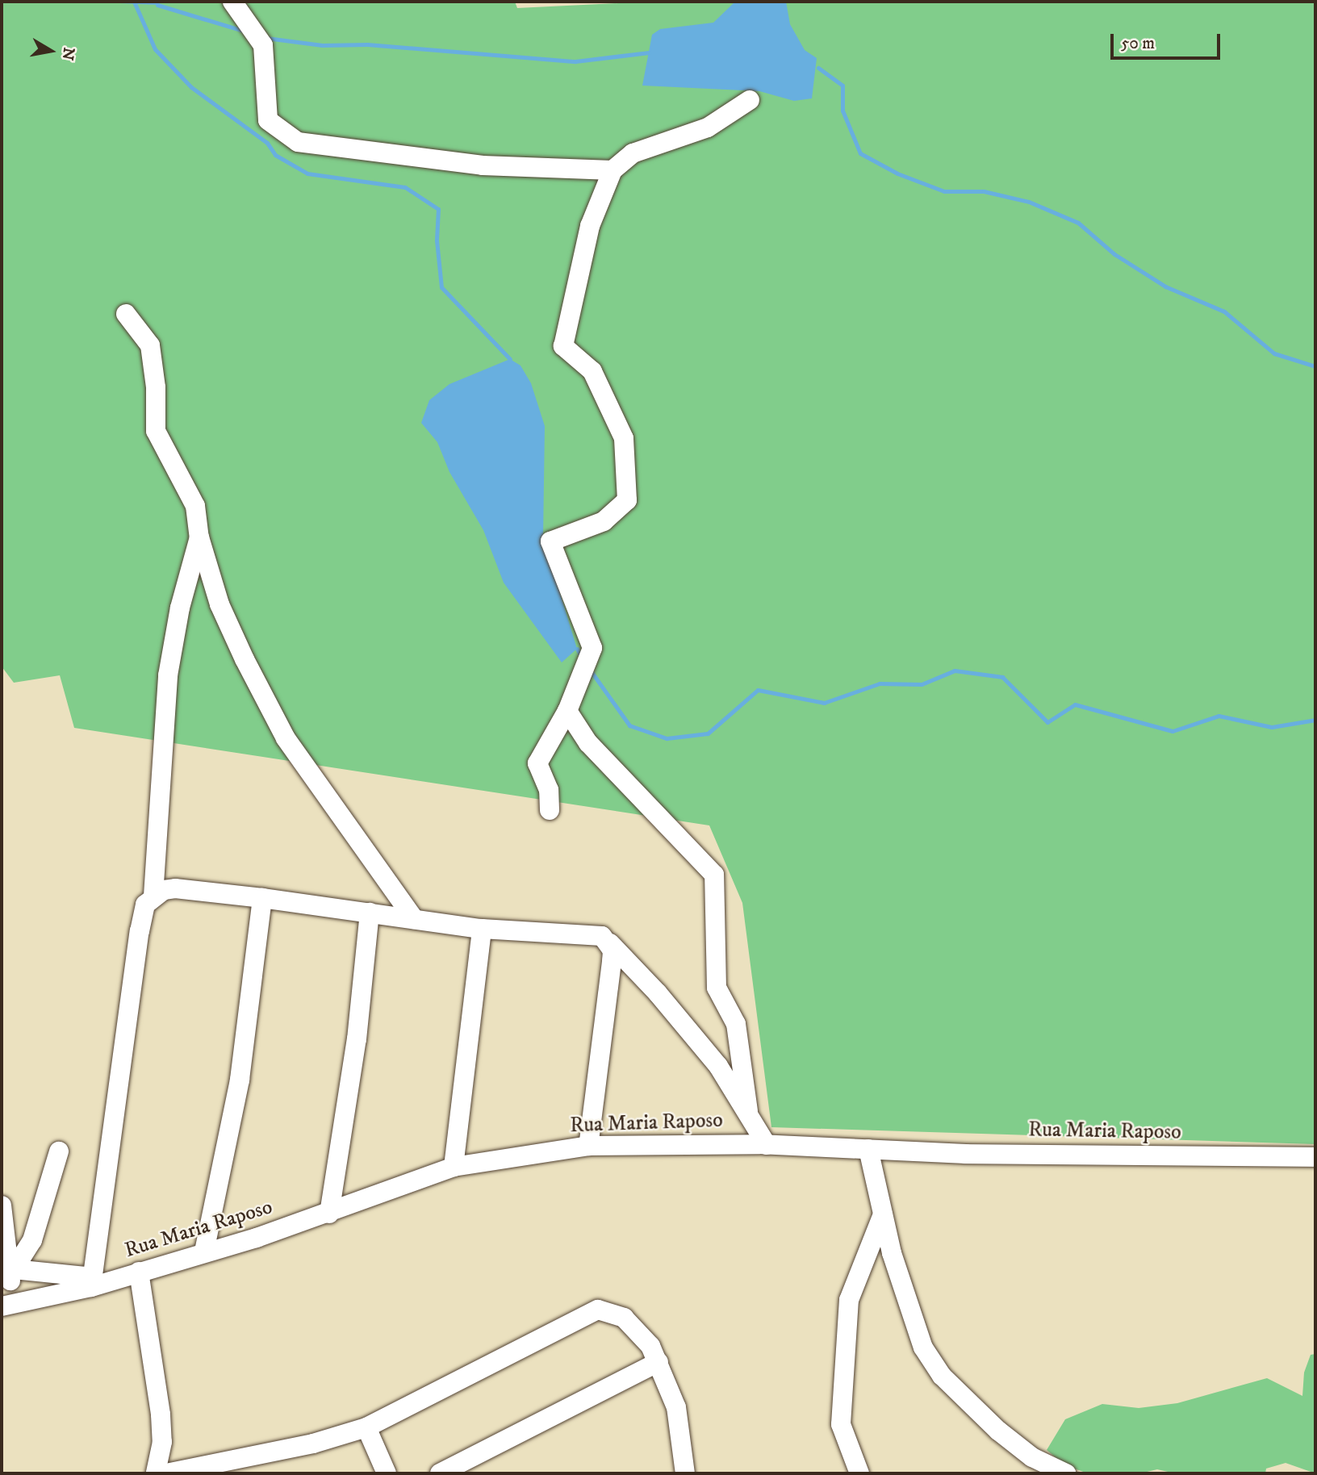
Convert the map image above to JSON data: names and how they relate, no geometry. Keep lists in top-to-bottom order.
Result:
{
  "streets": {
    "street": ["Rua Maria Raposo"]
  },
  "scale_bar": "50 m",
  "north": "right"
}
